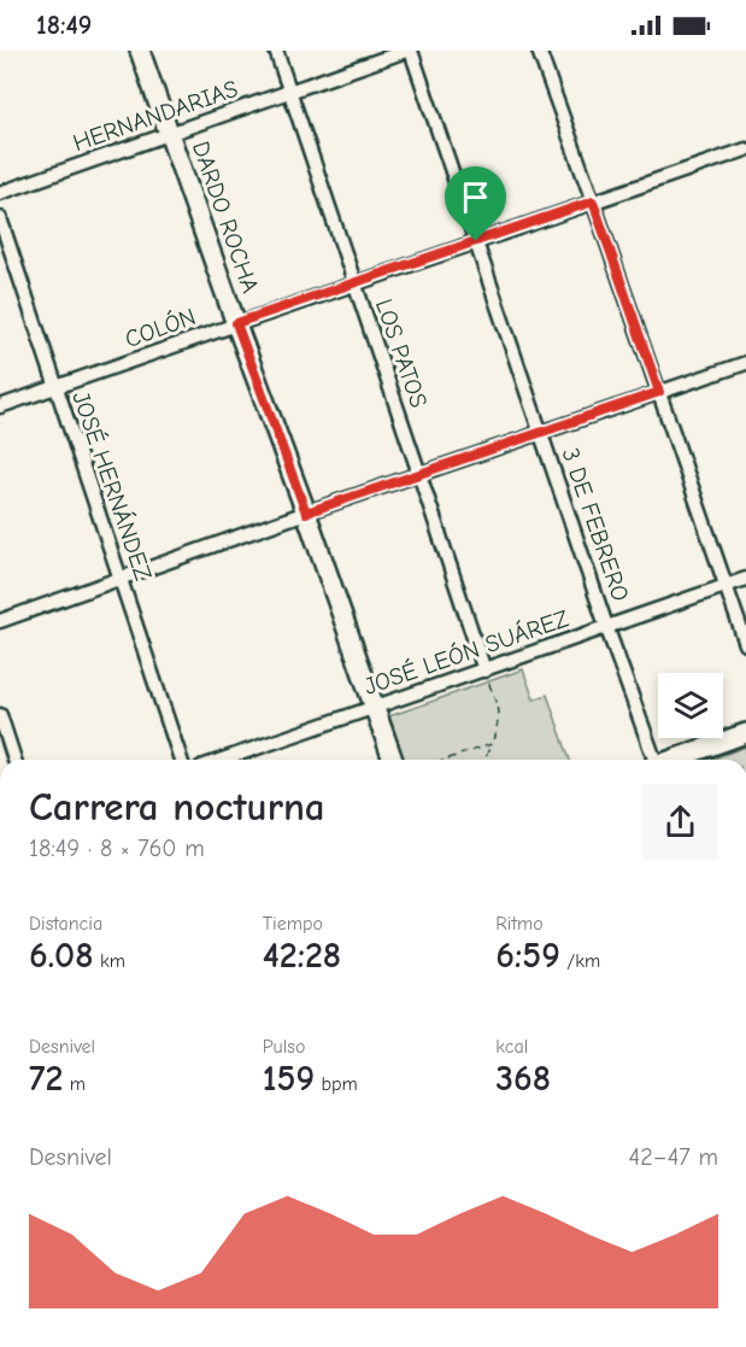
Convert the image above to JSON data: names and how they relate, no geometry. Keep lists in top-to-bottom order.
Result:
{
  "streets": {
    "street": [
      "HERNANDARIAS",
      "DARDO ROCHA",
      "COLÓN",
      "LOS PATOS",
      "JOSÉ HERNÁNDEZ",
      "3 DE FEBRERO",
      "JOSÉ LEÓN SUÁREZ"
    ]
  },
  "crossings": [
    ["HERNANDARIAS", "DARDO ROCHA"],
    ["HERNANDARIAS", "LOS PATOS"],
    ["HERNANDARIAS", "3 DE FEBRERO"],
    ["DARDO ROCHA", "COLÓN"],
    ["DARDO ROCHA", "JOSÉ LEÓN SUÁREZ"],
    ["COLÓN", "LOS PATOS"],
    ["COLÓN", "JOSÉ HERNÁNDEZ"],
    ["COLÓN", "3 DE FEBRERO"],
    ["LOS PATOS", "JOSÉ LEÓN SUÁREZ"],
    ["3 DE FEBRERO", "JOSÉ LEÓN SUÁREZ"]
  ],
  "page": {
    "status": "18:49",
    "heading": ["Carrera nocturna", "18:49 · 8 × 760 m"],
    "stats": [
      ["Distancia", "6.08 km"],
      ["Tiempo", "42:28"],
      ["Ritmo", "6:59 /km"],
      ["Desnivel", "72 m"],
      ["Pulso", "159 bpm"],
      ["kcal", "368"]
    ],
    "chart": ["Desnivel", "42–47 m"]
  }
}
